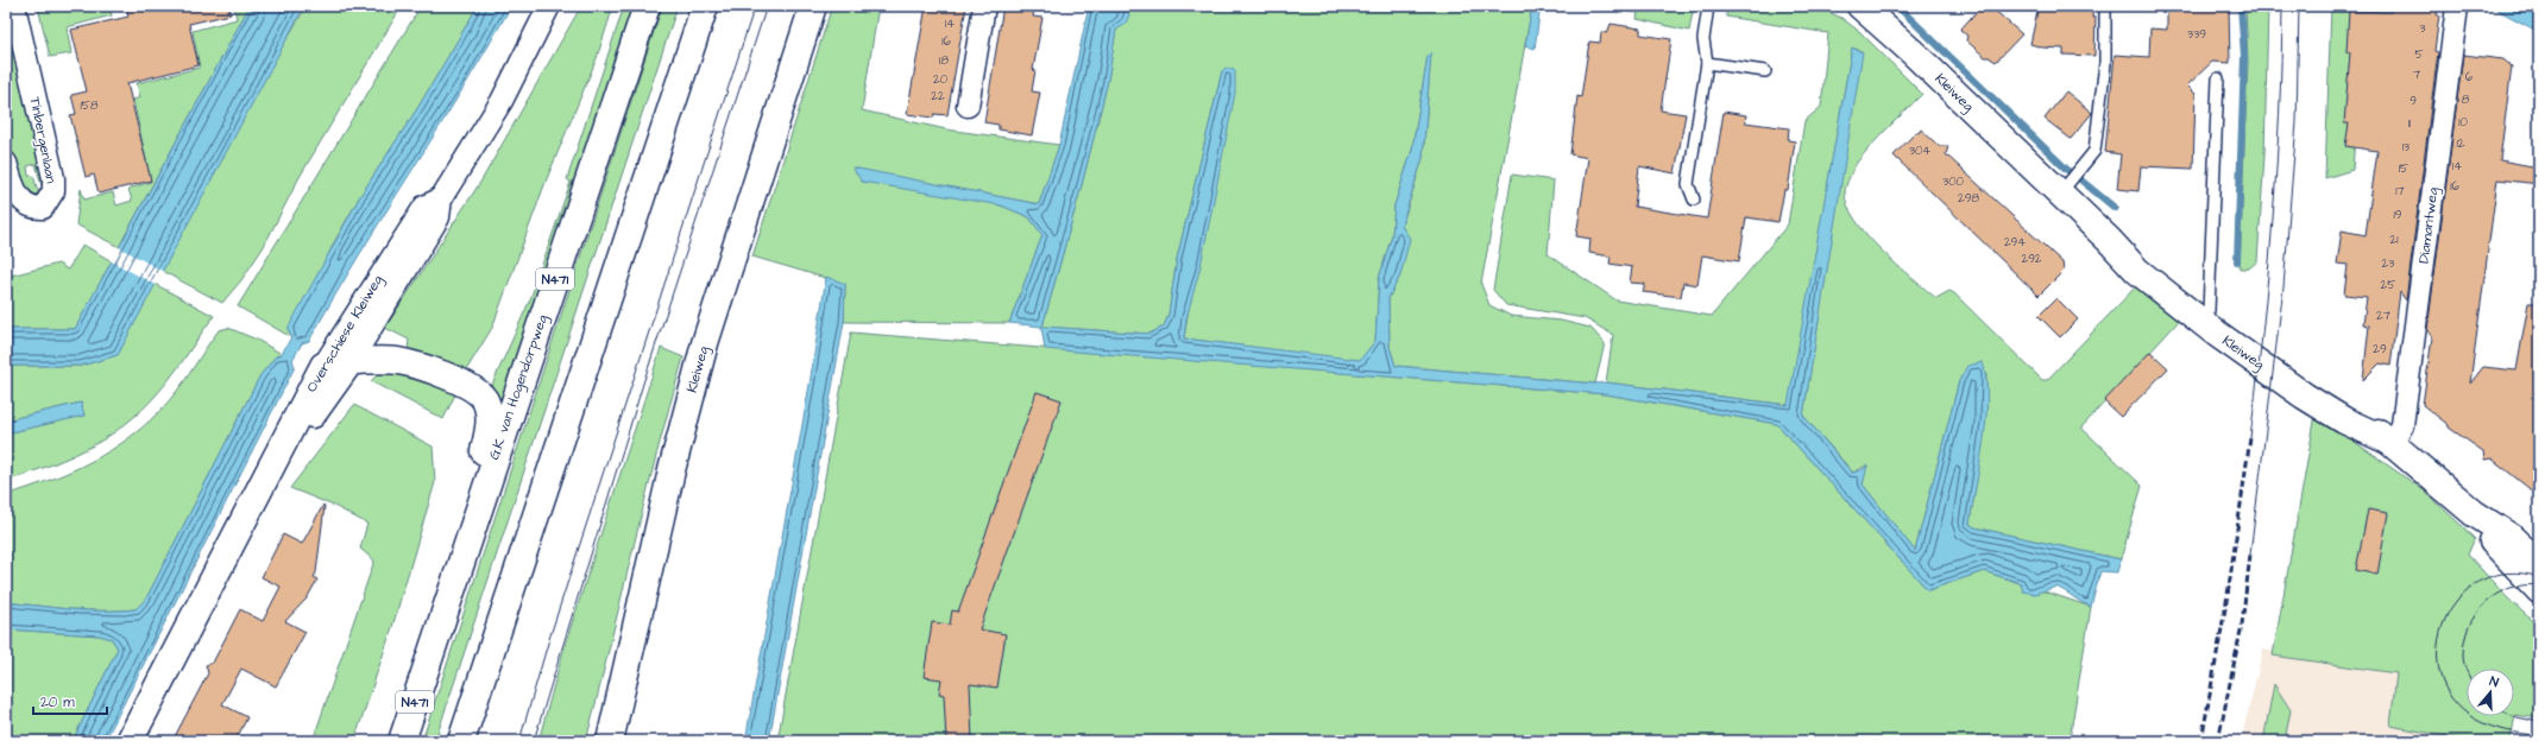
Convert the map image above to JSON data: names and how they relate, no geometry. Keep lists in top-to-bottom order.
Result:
{
  "streets": {
    "street": [
      "Kleiweg",
      "Tinbergenlaan",
      "Diamantweg",
      "N471",
      "Overschiese Kleiweg",
      "G.K. van Hogendorpweg"
    ]
  },
  "crossings": [
    ["Kleiweg", "Diamantweg"]
  ],
  "house_numbers": [
    "14",
    "3",
    "339",
    "16",
    "5",
    "18",
    "7",
    "6",
    "20",
    "22",
    "8",
    "9",
    "158",
    "10",
    "11",
    "12",
    "13",
    "304",
    "14",
    "15",
    "300",
    "16",
    "17",
    "298",
    "19",
    "21",
    "294",
    "292",
    "23",
    "25",
    "27",
    "29"
  ],
  "scale_bar": "20 m",
  "north": "top"
}
